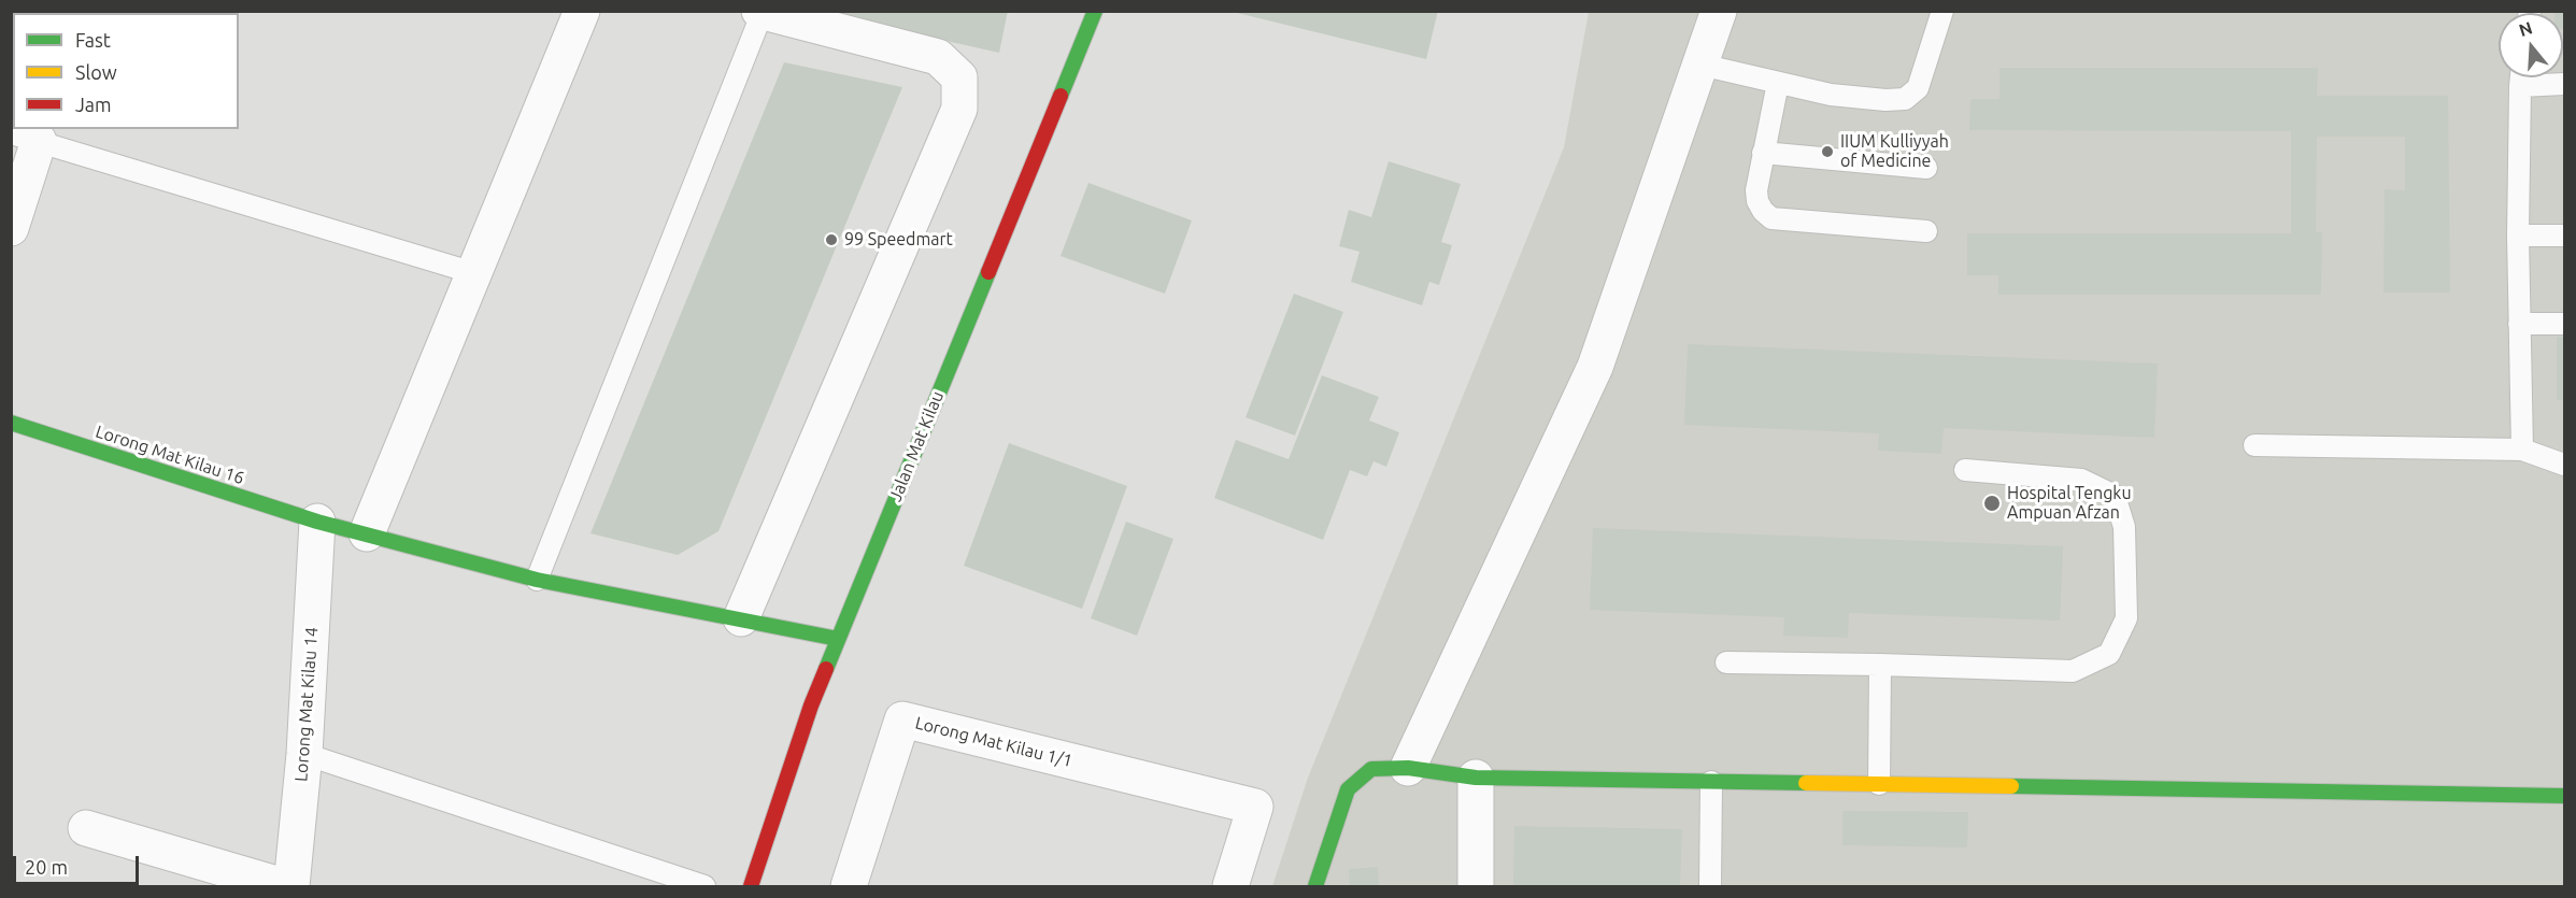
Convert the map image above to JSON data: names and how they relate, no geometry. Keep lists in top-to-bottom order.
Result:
{
  "streets": {
    "street": [
      "Jalan Mat Kilau",
      "Lorong Mat Kilau 16",
      "Lorong Mat Kilau 14",
      "Lorong Mat Kilau 1/1"
    ]
  },
  "crossings": [
    ["Jalan Mat Kilau", "Lorong Mat Kilau 16"],
    ["Lorong Mat Kilau 16", "Lorong Mat Kilau 14"]
  ],
  "places": ["IIUM Kulliyyah of Medicine", "99 Speedmart", "Hospital Tengku Ampuan Afzan"],
  "legend": ["Fast", "Slow", "Jam"],
  "scale_bar": "20 m",
  "north": "top"
}
